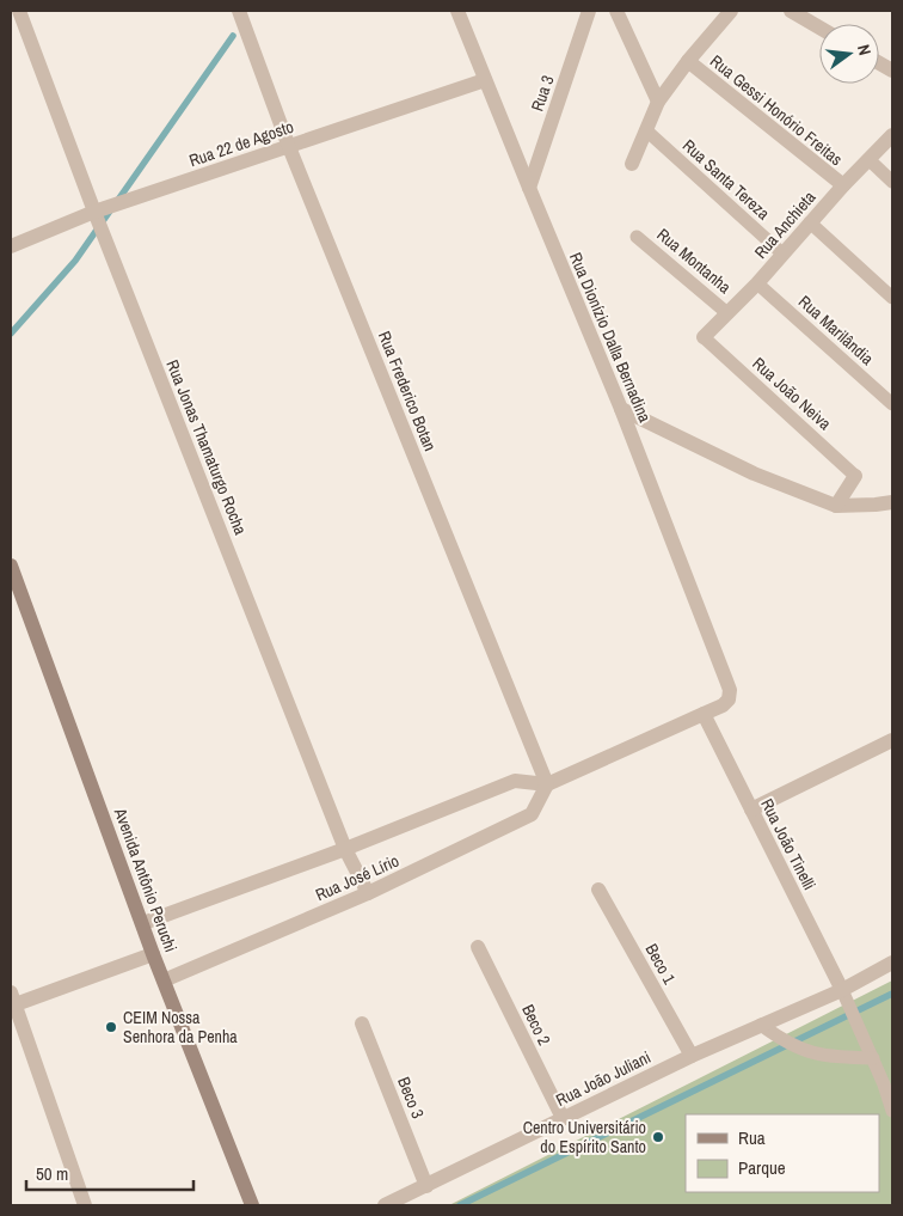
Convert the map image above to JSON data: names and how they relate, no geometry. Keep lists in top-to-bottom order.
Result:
{
  "streets": {
    "main road": ["Avenida Antônio Peruchi"],
    "street": [
      "Rua 3",
      "Rua Gessi Honório Freitas",
      "Rua 22 de Agosto",
      "Rua Anchieta",
      "Rua Dionízio Dalla Bernadina",
      "Rua Frederico Botan",
      "Rua Jonas Thamaturgo Rocha",
      "Rua João Tinelli",
      "Rua José Lírio",
      "Beco 1",
      "Beco 2",
      "Rua João Juliani",
      "Beco 3"
    ],
    "lane": [
      "Rua Santa Tereza",
      "Rua Montanha",
      "Rua Marilândia",
      "Rua João Neiva"
    ]
  },
  "crossings": [
    ["Rua 3", "Rua Dionízio Dalla Bernadina"],
    ["Rua Gessi Honório Freitas", "Rua Anchieta"],
    ["Rua 22 de Agosto", "Rua Dionízio Dalla Bernadina"],
    ["Rua 22 de Agosto", "Rua Frederico Botan"],
    ["Rua 22 de Agosto", "Rua Jonas Thamaturgo Rocha"],
    ["Rua Santa Tereza", "Rua Anchieta"],
    ["Rua Anchieta", "Rua Montanha"],
    ["Rua Anchieta", "Rua Marilândia"],
    ["Rua Anchieta", "Rua João Neiva"],
    ["Rua Dionízio Dalla Bernadina", "Rua João Tinelli"],
    ["Rua Frederico Botan", "Rua José Lírio"],
    ["Rua Jonas Thamaturgo Rocha", "Rua José Lírio"],
    ["Rua João Tinelli", "Rua João Juliani"],
    ["Rua José Lírio", "Avenida Antônio Peruchi"],
    ["Beco 1", "Rua João Juliani"],
    ["Beco 2", "Rua João Juliani"],
    ["Rua João Juliani", "Beco 3"]
  ],
  "places": ["CEIM Nossa Senhora da Penha", "Centro Universitário do Espírito Santo"],
  "legend": ["Rua", "Parque"],
  "scale_bar": "50 m",
  "north": "right"
}
